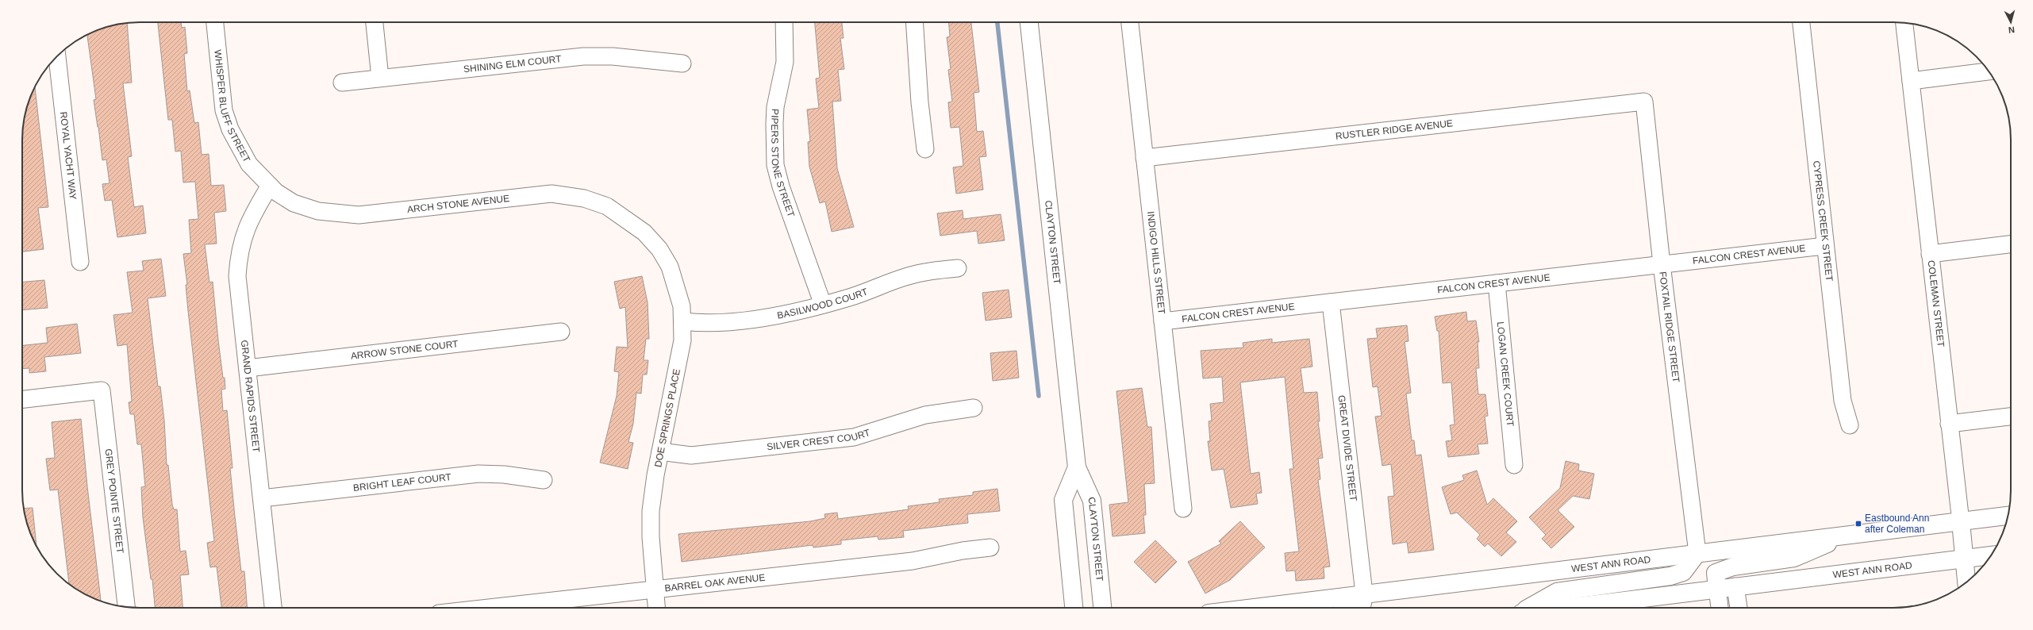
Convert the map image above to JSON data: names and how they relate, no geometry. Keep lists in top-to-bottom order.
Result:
{
  "streets": {
    "main road": ["CLAYTON STREET", "COLEMAN STREET", "WEST ANN ROAD"],
    "street": [
      "SHINING ELM COURT",
      "WHISPER BLUFF STREET",
      "RUSTLER RIDGE AVENUE",
      "ROYAL YACHT WAY",
      "PIPERS STONE STREET",
      "ARCH STONE AVENUE",
      "CYPRESS CREEK STREET",
      "FALCON CREST AVENUE",
      "INDIGO HILLS STREET",
      "BASILWOOD COURT",
      "FOXTAIL RIDGE STREET",
      "ARROW STONE COURT",
      "LOGAN CREEK COURT",
      "GRAND RAPIDS STREET",
      "DOE SPRINGS PLACE",
      "SILVER CREST COURT",
      "GREAT DIVIDE STREET",
      "BRIGHT LEAF COURT",
      "GREY POINTE STREET",
      "BARREL OAK AVENUE"
    ]
  },
  "crossings": [
    ["WHISPER BLUFF STREET", "ARCH STONE AVENUE"],
    ["WHISPER BLUFF STREET", "GRAND RAPIDS STREET"],
    ["RUSTLER RIDGE AVENUE", "INDIGO HILLS STREET"],
    ["RUSTLER RIDGE AVENUE", "FOXTAIL RIDGE STREET"],
    ["PIPERS STONE STREET", "BASILWOOD COURT"],
    ["ARCH STONE AVENUE", "GRAND RAPIDS STREET"],
    ["ARCH STONE AVENUE", "DOE SPRINGS PLACE"],
    ["CYPRESS CREEK STREET", "FALCON CREST AVENUE"],
    ["FALCON CREST AVENUE", "INDIGO HILLS STREET"],
    ["FALCON CREST AVENUE", "FOXTAIL RIDGE STREET"],
    ["FALCON CREST AVENUE", "LOGAN CREEK COURT"],
    ["FALCON CREST AVENUE", "GREAT DIVIDE STREET"],
    ["BASILWOOD COURT", "DOE SPRINGS PLACE"],
    ["COLEMAN STREET", "WEST ANN ROAD"],
    ["FOXTAIL RIDGE STREET", "WEST ANN ROAD"],
    ["ARROW STONE COURT", "GRAND RAPIDS STREET"],
    ["GRAND RAPIDS STREET", "BRIGHT LEAF COURT"],
    ["DOE SPRINGS PLACE", "SILVER CREST COURT"],
    ["DOE SPRINGS PLACE", "BARREL OAK AVENUE"],
    ["GREAT DIVIDE STREET", "WEST ANN ROAD"]
  ],
  "places": {
    "transit": ["Eastbound Ann after Coleman"]
  },
  "north": "bottom"
}
